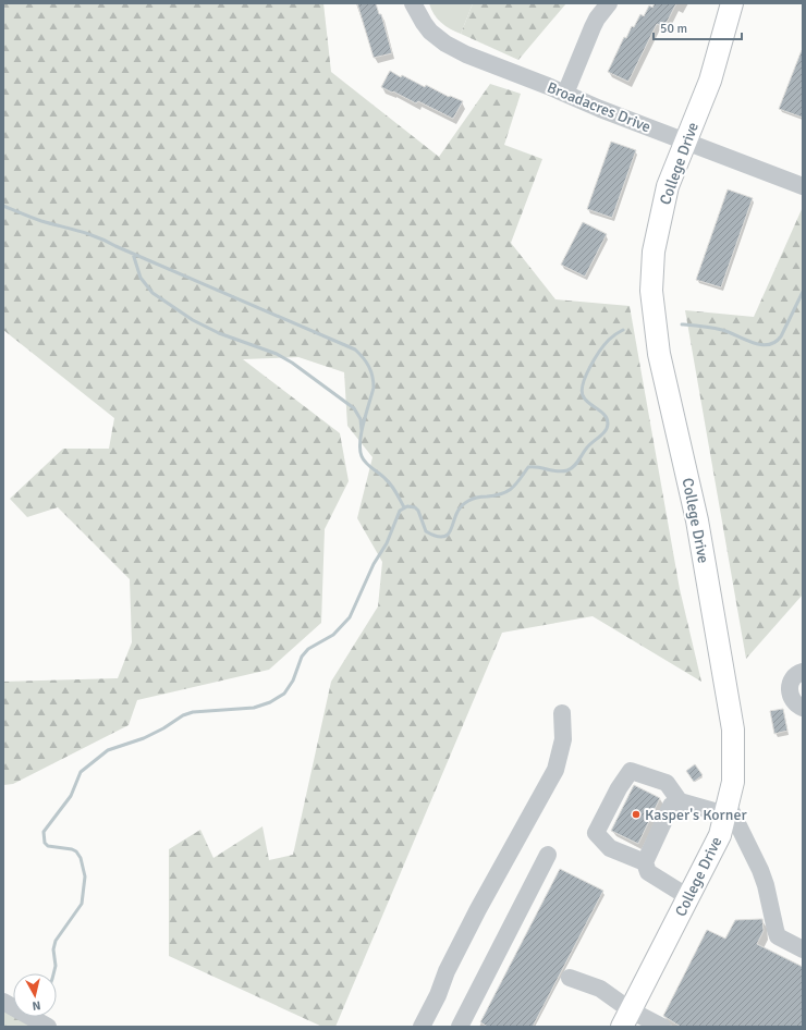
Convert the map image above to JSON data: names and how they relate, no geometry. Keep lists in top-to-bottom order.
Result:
{
  "streets": {
    "main road": ["College Drive"],
    "street": ["Broadacres Drive"]
  },
  "crossings": [
    ["Broadacres Drive", "College Drive"]
  ],
  "places": ["Kasper's Korner"],
  "scale_bar": "50 m",
  "north": "bottom"
}
